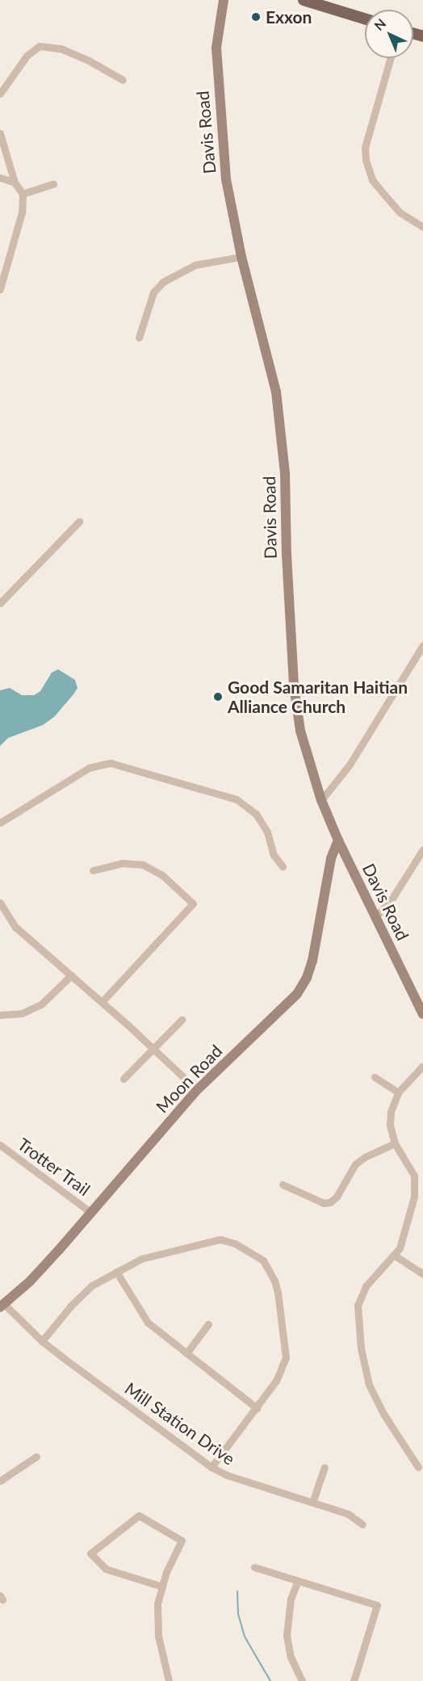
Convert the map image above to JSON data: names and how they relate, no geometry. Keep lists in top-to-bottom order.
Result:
{
  "streets": {
    "street": [
      "Davis Road",
      "Moon Road",
      "Trotter Trail",
      "Mill Station Drive"
    ]
  },
  "crossings": [
    ["Davis Road", "Moon Road"],
    ["Moon Road", "Trotter Trail"],
    ["Moon Road", "Mill Station Drive"]
  ],
  "places": ["Exxon", "Good Samaritan Haitian Alliance Church"],
  "north": "top left"
}
